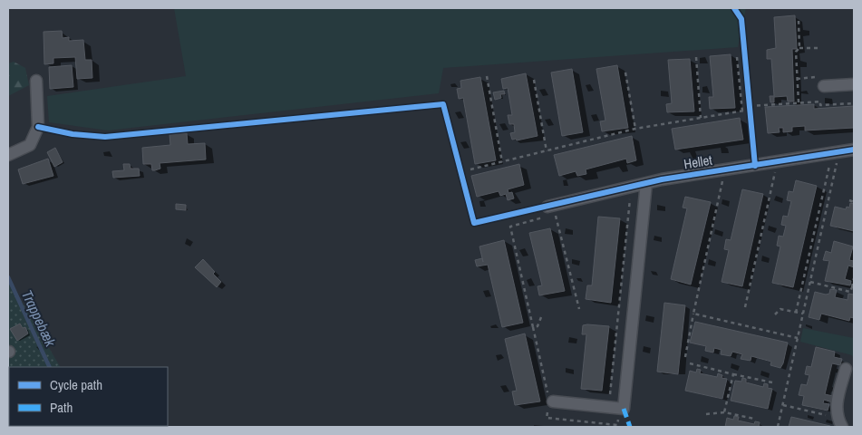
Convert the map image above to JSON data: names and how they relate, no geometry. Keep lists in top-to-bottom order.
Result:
{
  "streets": {
    "street": ["Hellet"]
  },
  "water": ["Trappebæk"],
  "legend": ["Cycle path", "Path"]
}
